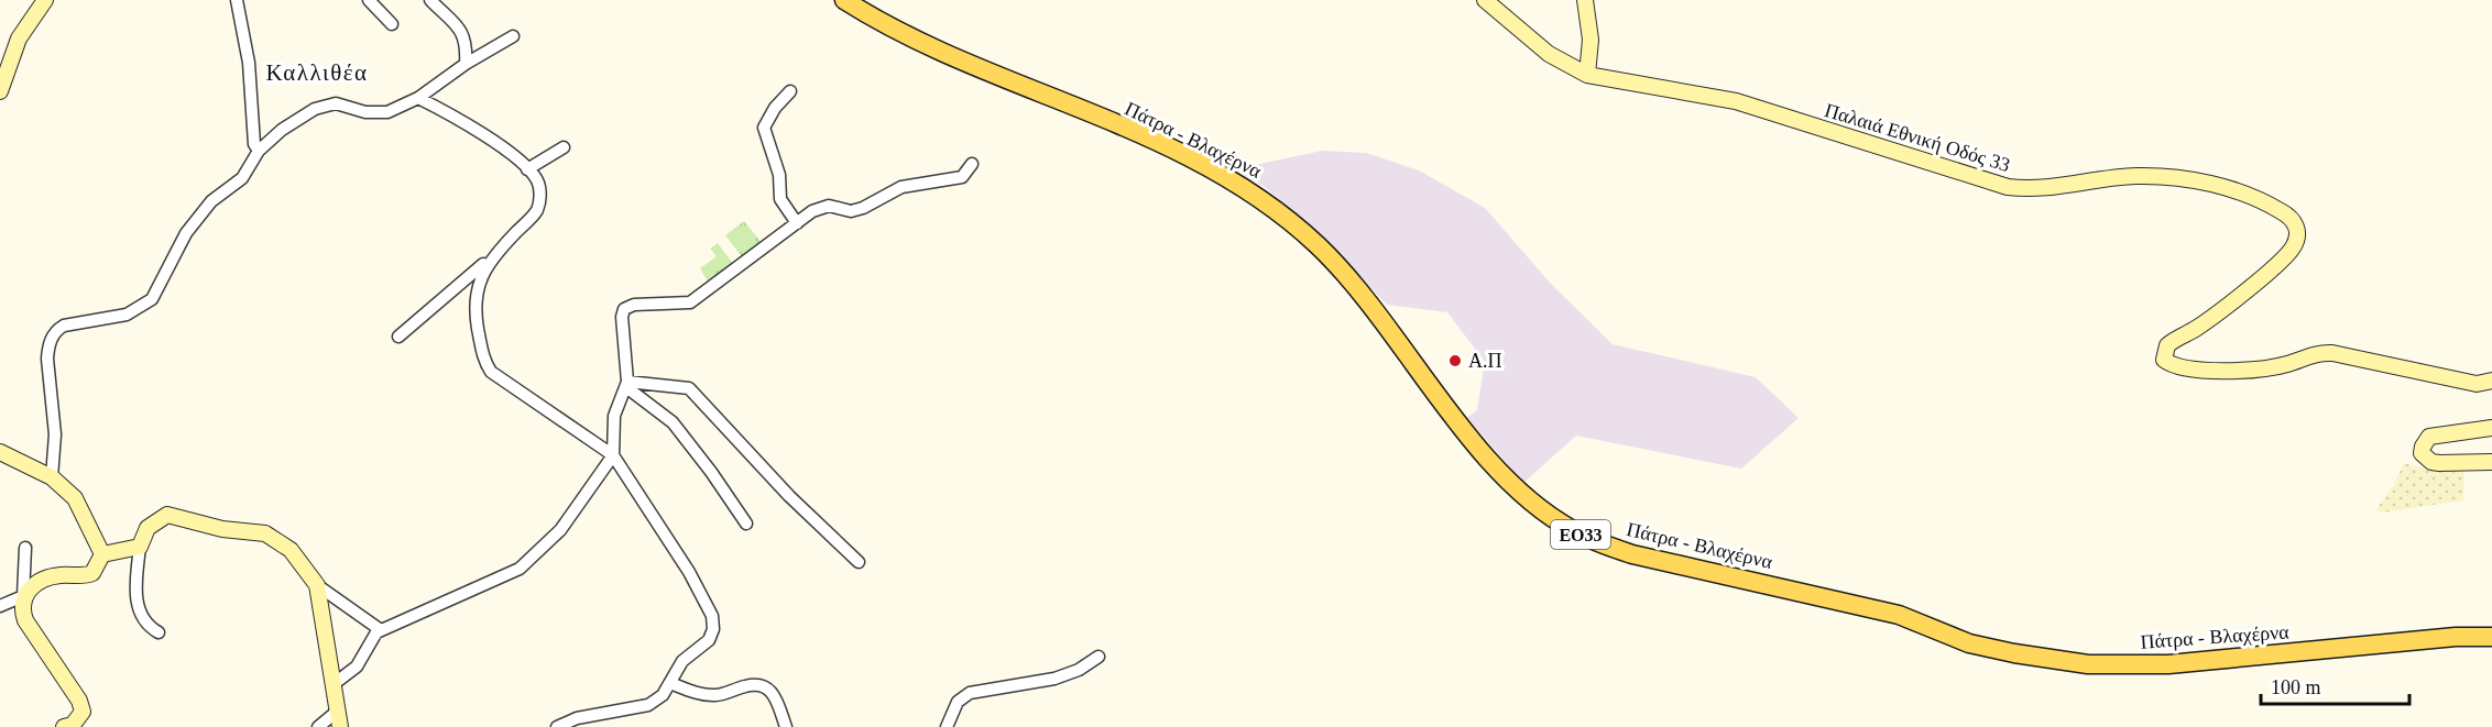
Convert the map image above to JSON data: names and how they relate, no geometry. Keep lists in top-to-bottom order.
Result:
{
  "streets": {
    "main road": ["Παλαιά Εθνική Οδός 33", "Πάτρα - Βλαχέρνα", "ΕΟ33"]
  },
  "districts": ["Καλλιθέα"],
  "places": ["Α.Π"],
  "scale_bar": "100 m"
}
